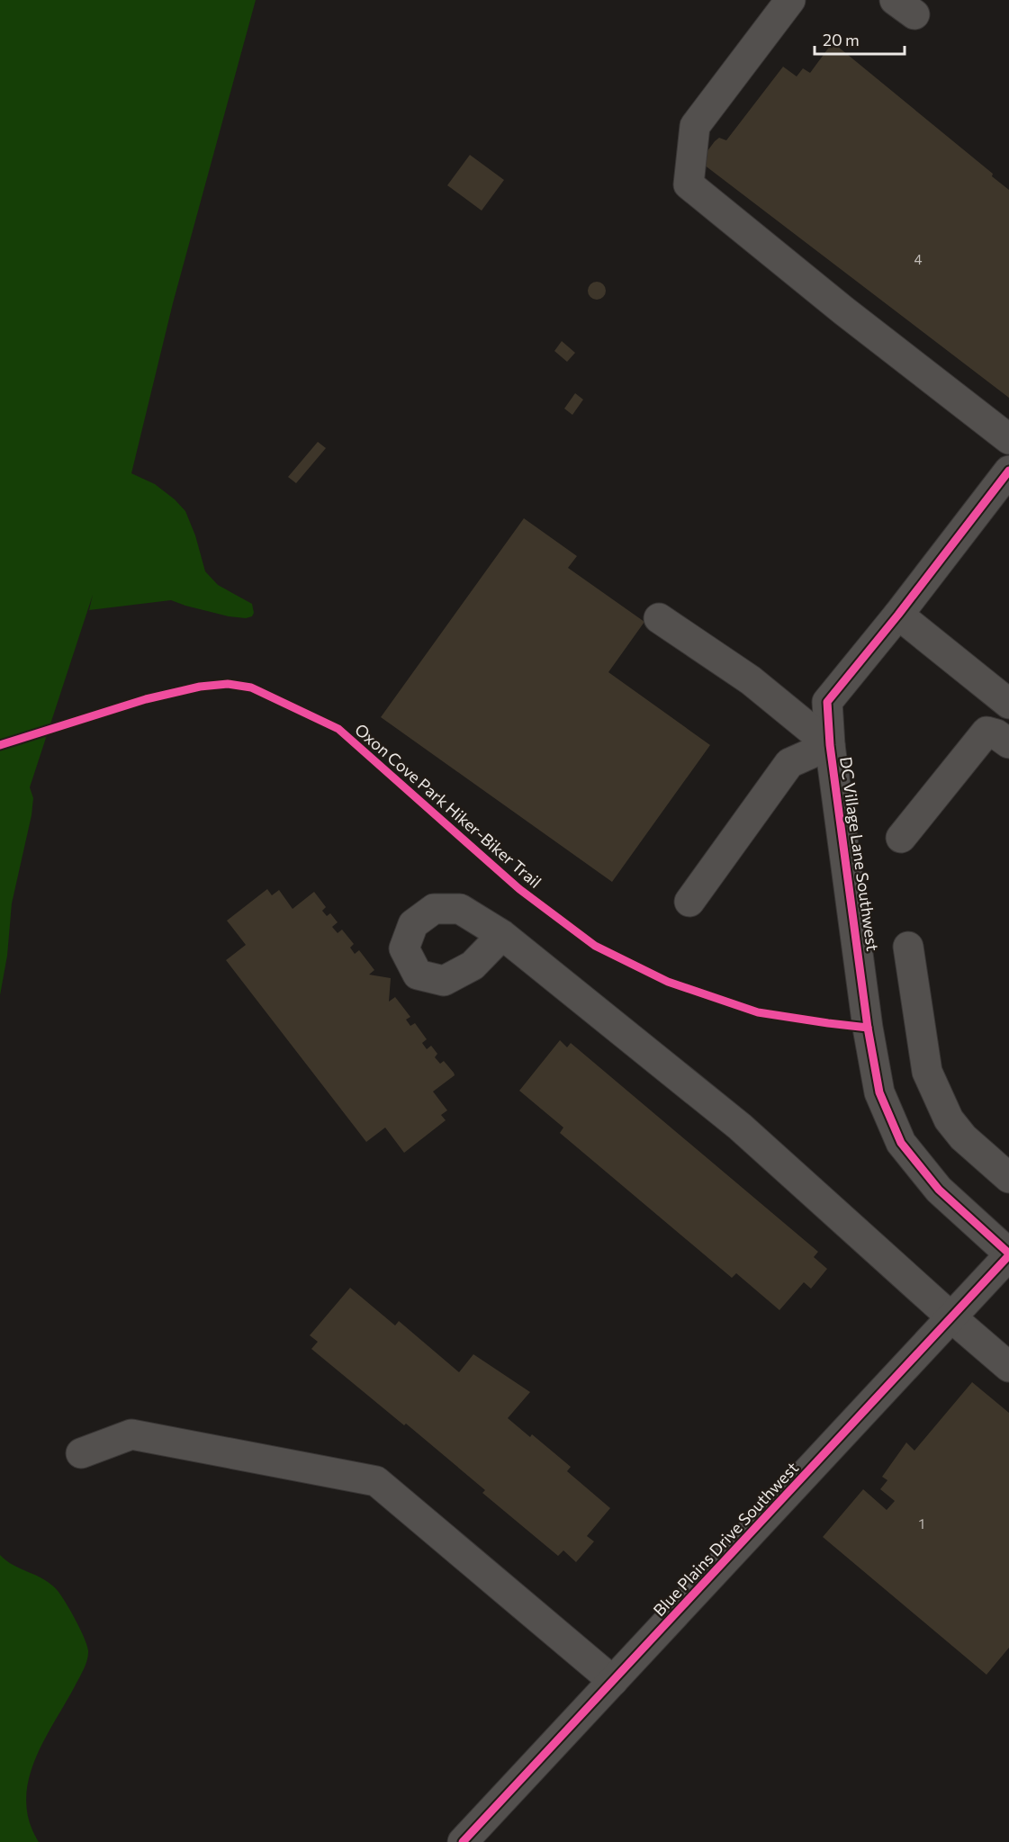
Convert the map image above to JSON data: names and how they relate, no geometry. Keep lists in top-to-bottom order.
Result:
{
  "streets": {
    "street": ["DC Village Lane Southwest", "Blue Plains Drive Southwest"],
    "cycle path": ["Oxon Cove Park Hiker-Biker Trail"]
  },
  "crossings": [
    ["DC Village Lane Southwest", "Blue Plains Drive Southwest"]
  ],
  "house_numbers": ["4", "1"],
  "scale_bar": "20 m"
}
